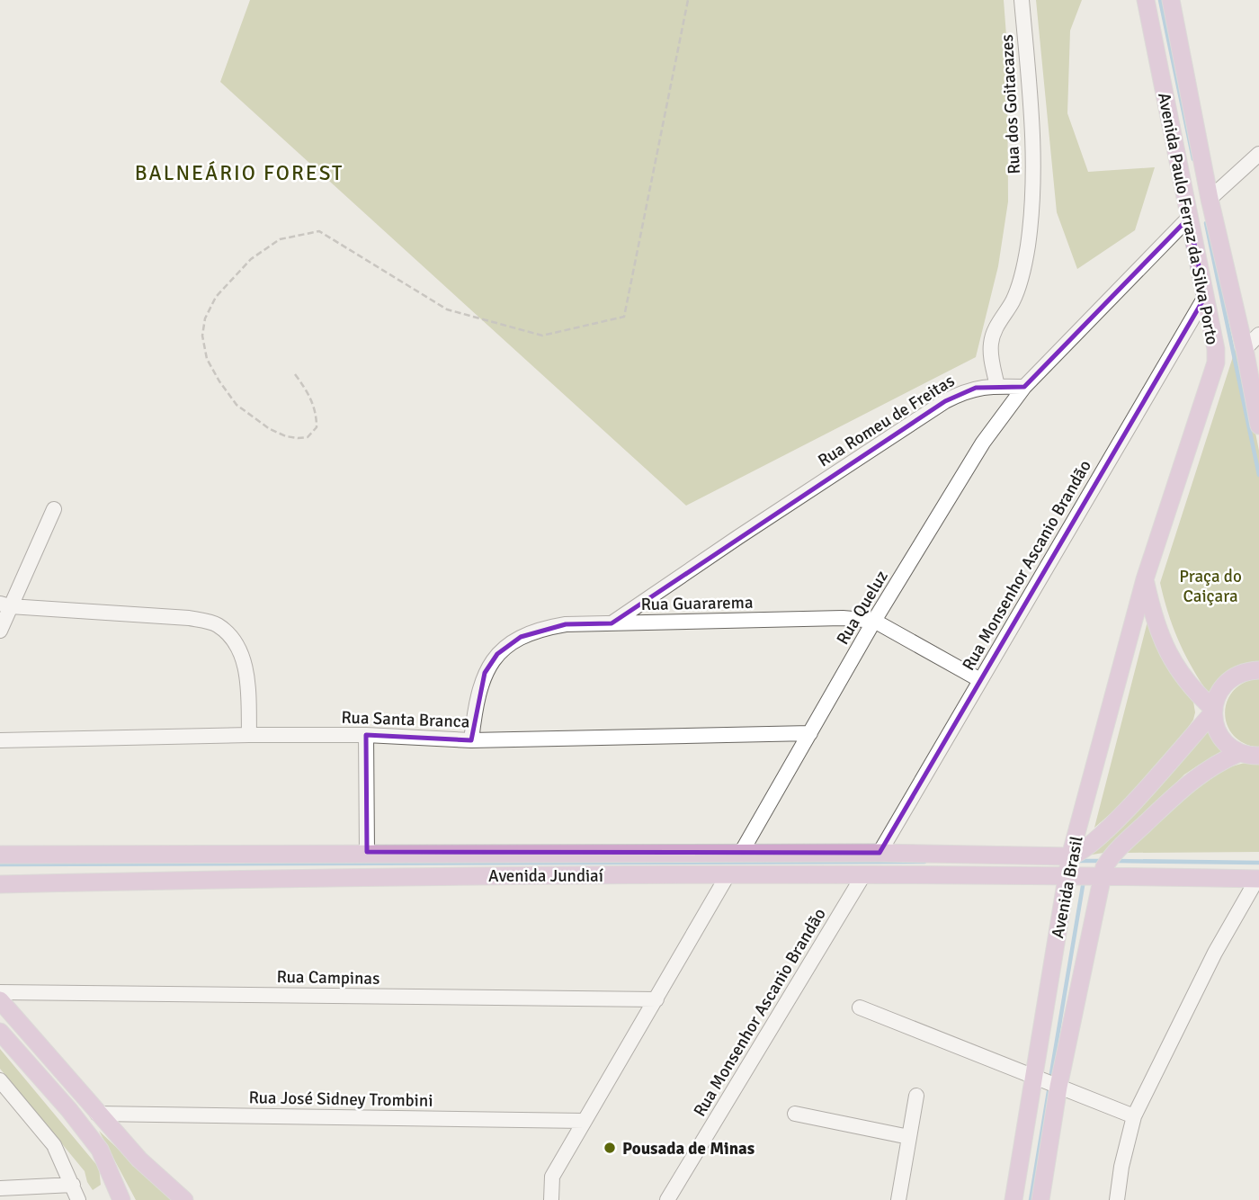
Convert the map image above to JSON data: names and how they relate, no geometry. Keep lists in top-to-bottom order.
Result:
{
  "streets": {
    "main road": ["Avenida Paulo Ferraz da Silva Porto", "Avenida Jundiaí", "Avenida Brasil"],
    "street": [
      "Rua dos Goitacazes",
      "Rua Romeu de Freitas",
      "Rua Monsenhor Ascanio Brandão",
      "Rua Guararema",
      "Rua Queluz",
      "Rua Santa Branca",
      "Rua Campinas",
      "Rua José Sidney Trombini"
    ]
  },
  "crossings": [
    ["Rua dos Goitacazes", "Rua Romeu de Freitas"],
    ["Avenida Paulo Ferraz da Silva Porto", "Rua Monsenhor Ascanio Brandão"],
    ["Avenida Paulo Ferraz da Silva Porto", "Avenida Brasil"],
    ["Rua Romeu de Freitas", "Rua Guararema"],
    ["Rua Romeu de Freitas", "Rua Queluz"],
    ["Rua Monsenhor Ascanio Brandão", "Rua Guararema"],
    ["Rua Monsenhor Ascanio Brandão", "Avenida Jundiaí"],
    ["Rua Guararema", "Rua Queluz"],
    ["Rua Guararema", "Rua Santa Branca"],
    ["Rua Queluz", "Rua Santa Branca"],
    ["Rua Queluz", "Avenida Jundiaí"],
    ["Avenida Jundiaí", "Avenida Brasil"]
  ],
  "districts": ["BALNEÁRIO FOREST"],
  "parks": ["Praça do Caiçara"],
  "places": ["Pousada de Minas"]
}
